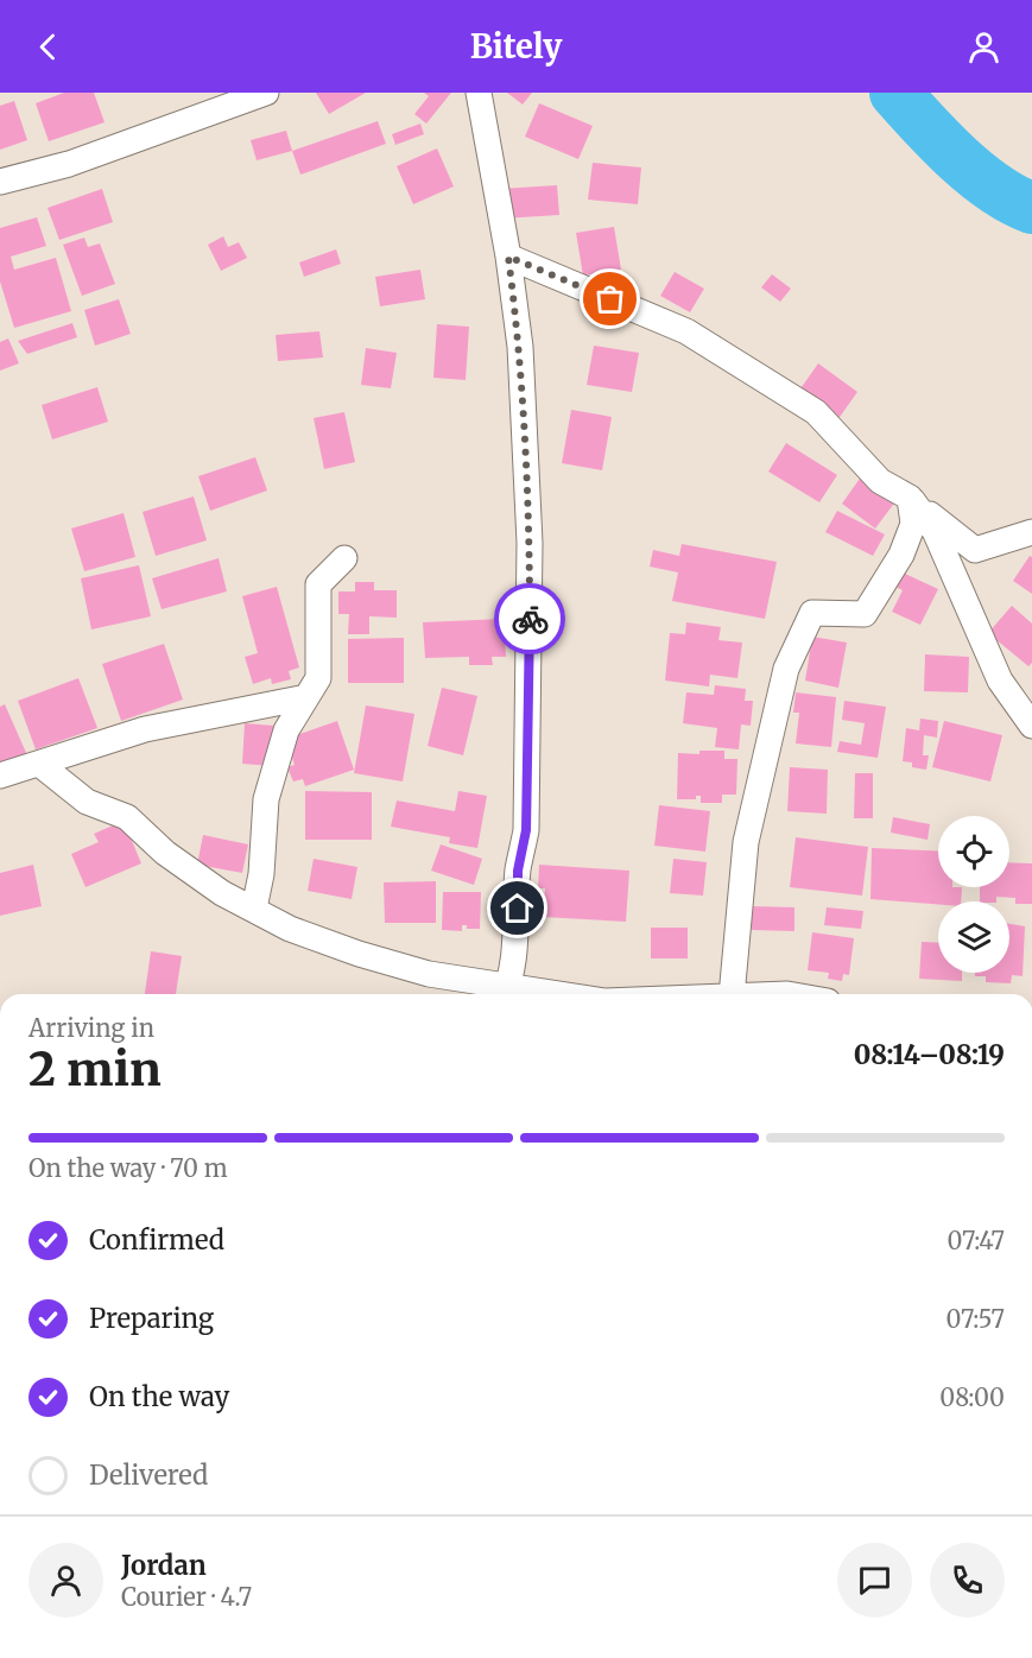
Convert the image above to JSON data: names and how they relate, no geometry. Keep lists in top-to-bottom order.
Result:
{
  "page": {
    "header": "Bitely",
    "heading": ["2 min", "Arriving in", "08:14–08:19"],
    "panel": ["Jordan", "Courier · 4.7"],
    "bar": "On the way · 70 m",
    "list": [
      ["Confirmed", "07:47"],
      ["Preparing", "07:57"],
      ["On the way", "08:00"],
      "Delivered"
    ]
  }
}
